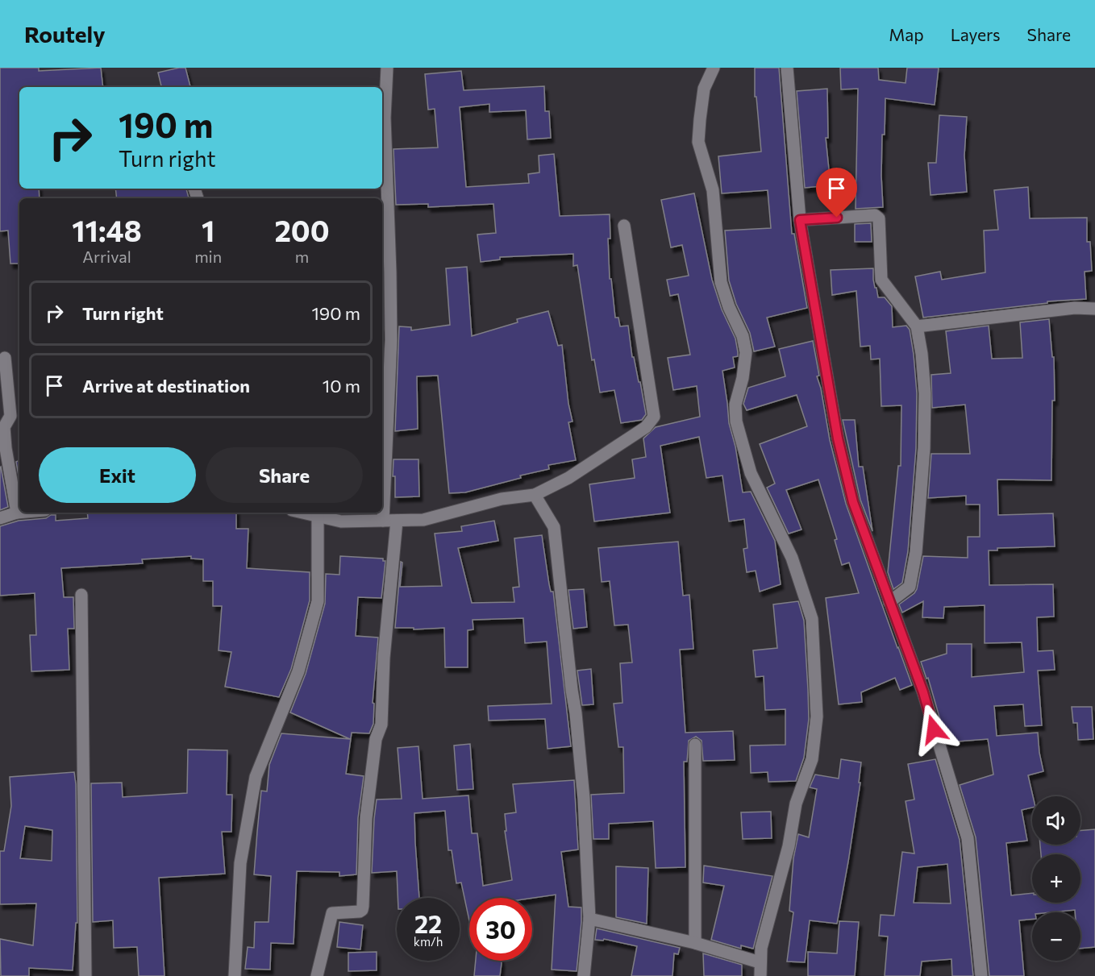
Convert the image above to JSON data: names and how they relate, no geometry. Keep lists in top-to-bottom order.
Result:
{
  "page": {
    "header": "Routely",
    "nav": ["Map", "Layers", "Share"],
    "turn": ["190 m", "Turn right"],
    "eta": [
      "11:48",
      "Arrival",
      "1",
      "min",
      "200",
      "m"
    ],
    "list": [
      {
        "name": "Turn right",
        "value": "190 m"
      },
      {
        "name": "Arrive at destination",
        "value": "10 m"
      }
    ],
    "buttons": ["Exit", "Share"],
    "map_buttons": ["+", "−"],
    "speed": "22 km/h",
    "limit": "30"
  }
}
